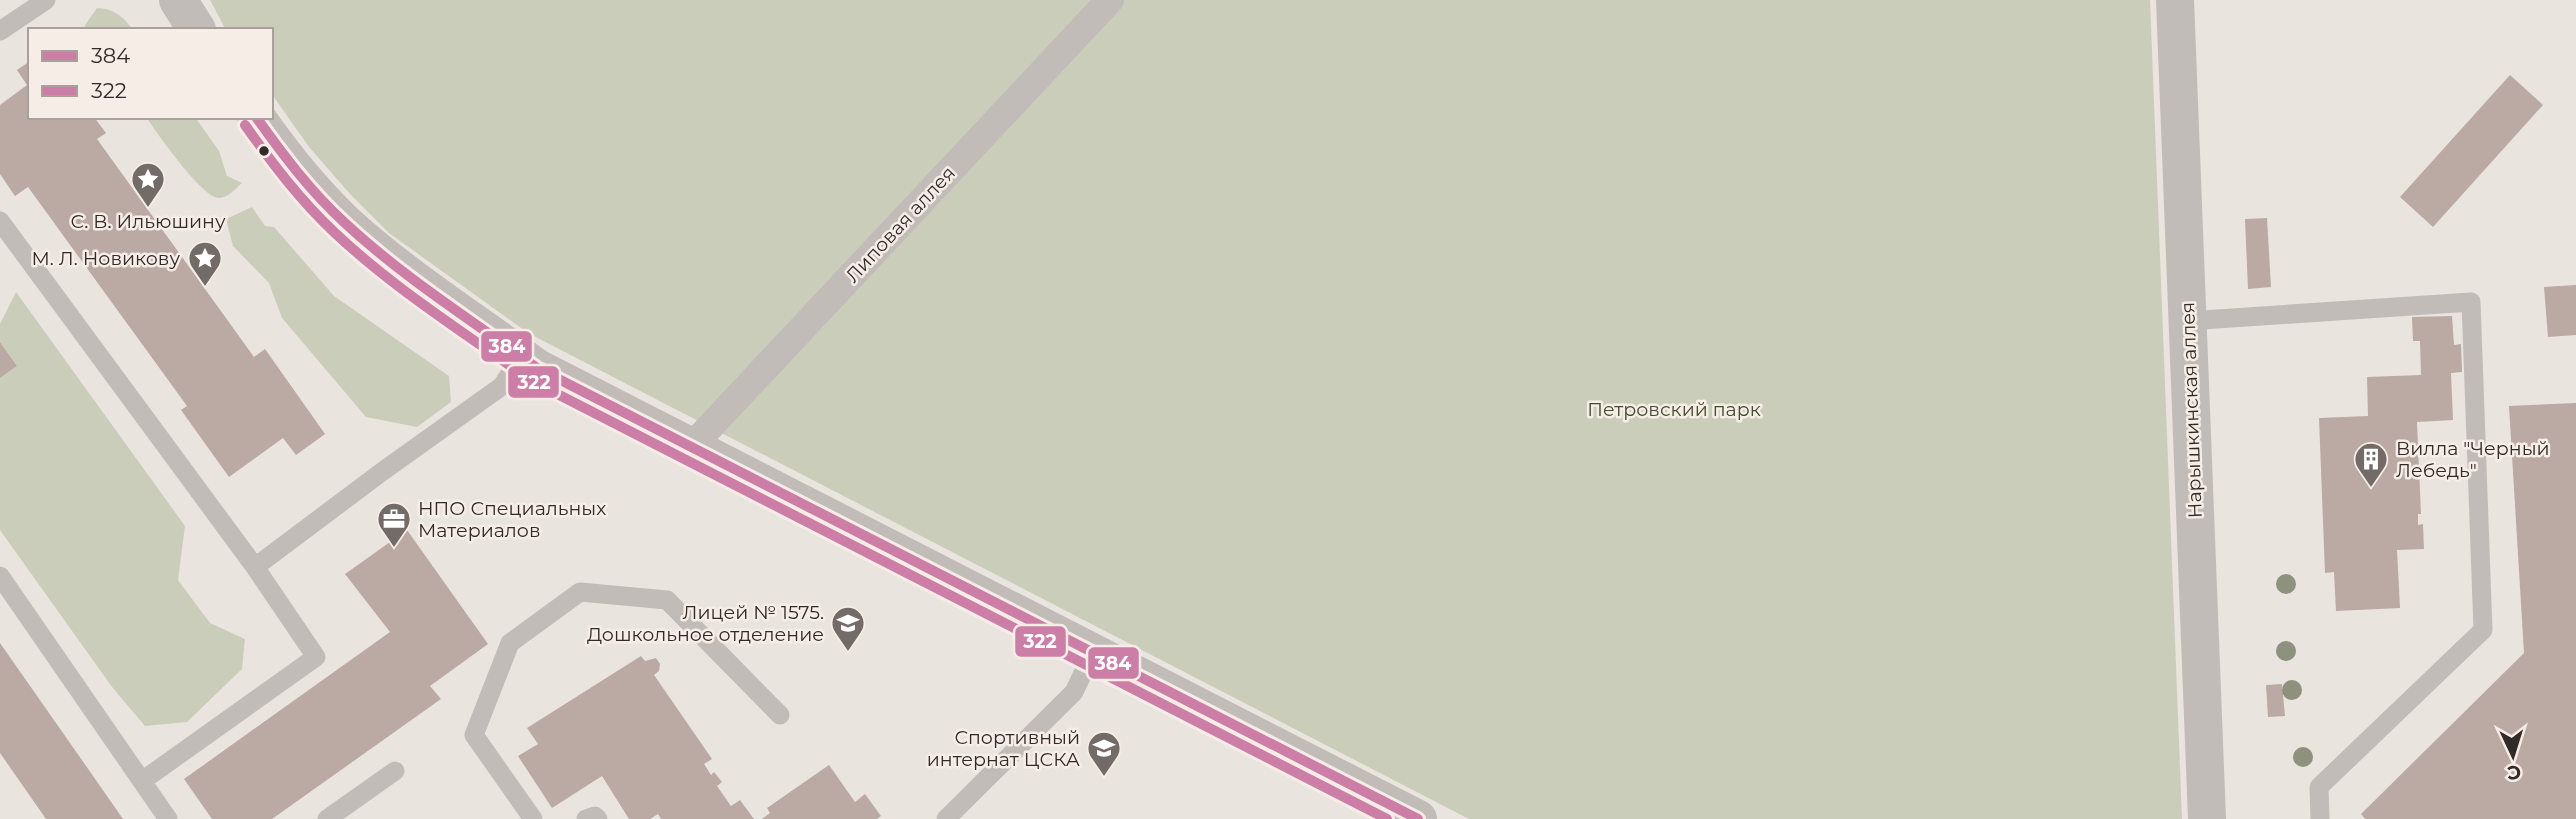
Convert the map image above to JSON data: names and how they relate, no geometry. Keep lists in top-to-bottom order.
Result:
{
  "streets": {
    "street": ["Липовая аллея", "Нарышкинская аллея"]
  },
  "parks": ["Петровский парк"],
  "places": {
    "place": ["С. В. Ильюшину", "М. Л. Новикову"],
    "building": ["Вилла \"Черный Лебедь\""],
    "office": ["НПО Специальных Материалов"],
    "school or university": ["Лицей № 1575. Дошкольное отделение", "Спортивный интернат ЦСКА"]
  },
  "lines": ["transit line 384", "transit line 322"],
  "legend": ["384", "322"],
  "north": "bottom"
}
